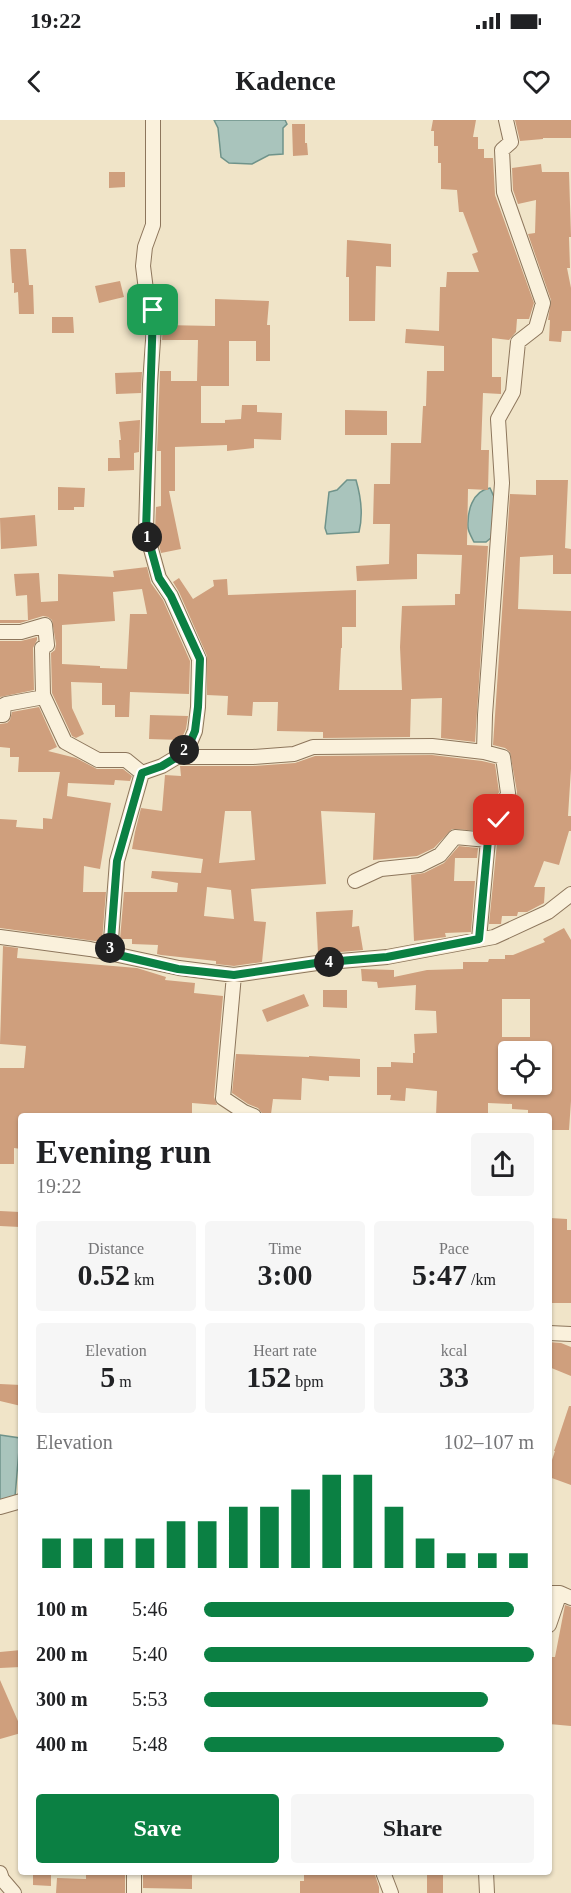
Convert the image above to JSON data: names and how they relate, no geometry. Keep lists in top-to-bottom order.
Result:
{
  "page": {
    "status": "19:22",
    "header": "Kadence",
    "pins": [
      "1",
      "2",
      "3",
      "4"
    ],
    "heading": ["Evening run", "19:22"],
    "stats": [
      ["Distance", "0.52 km"],
      ["Time", "3:00"],
      ["Pace", "5:47 /km"],
      ["Elevation", "5 m"],
      ["Heart rate", "152 bpm"],
      ["kcal", "33"]
    ],
    "chart": ["Elevation", "102–107 m"],
    "list": [
      {
        "name": "100 m",
        "note": "5:46"
      },
      {
        "name": "200 m",
        "note": "5:40"
      },
      {
        "name": "300 m",
        "note": "5:53"
      },
      {
        "name": "400 m",
        "note": "5:48"
      }
    ],
    "buttons": ["Save", "Share"]
  }
}
